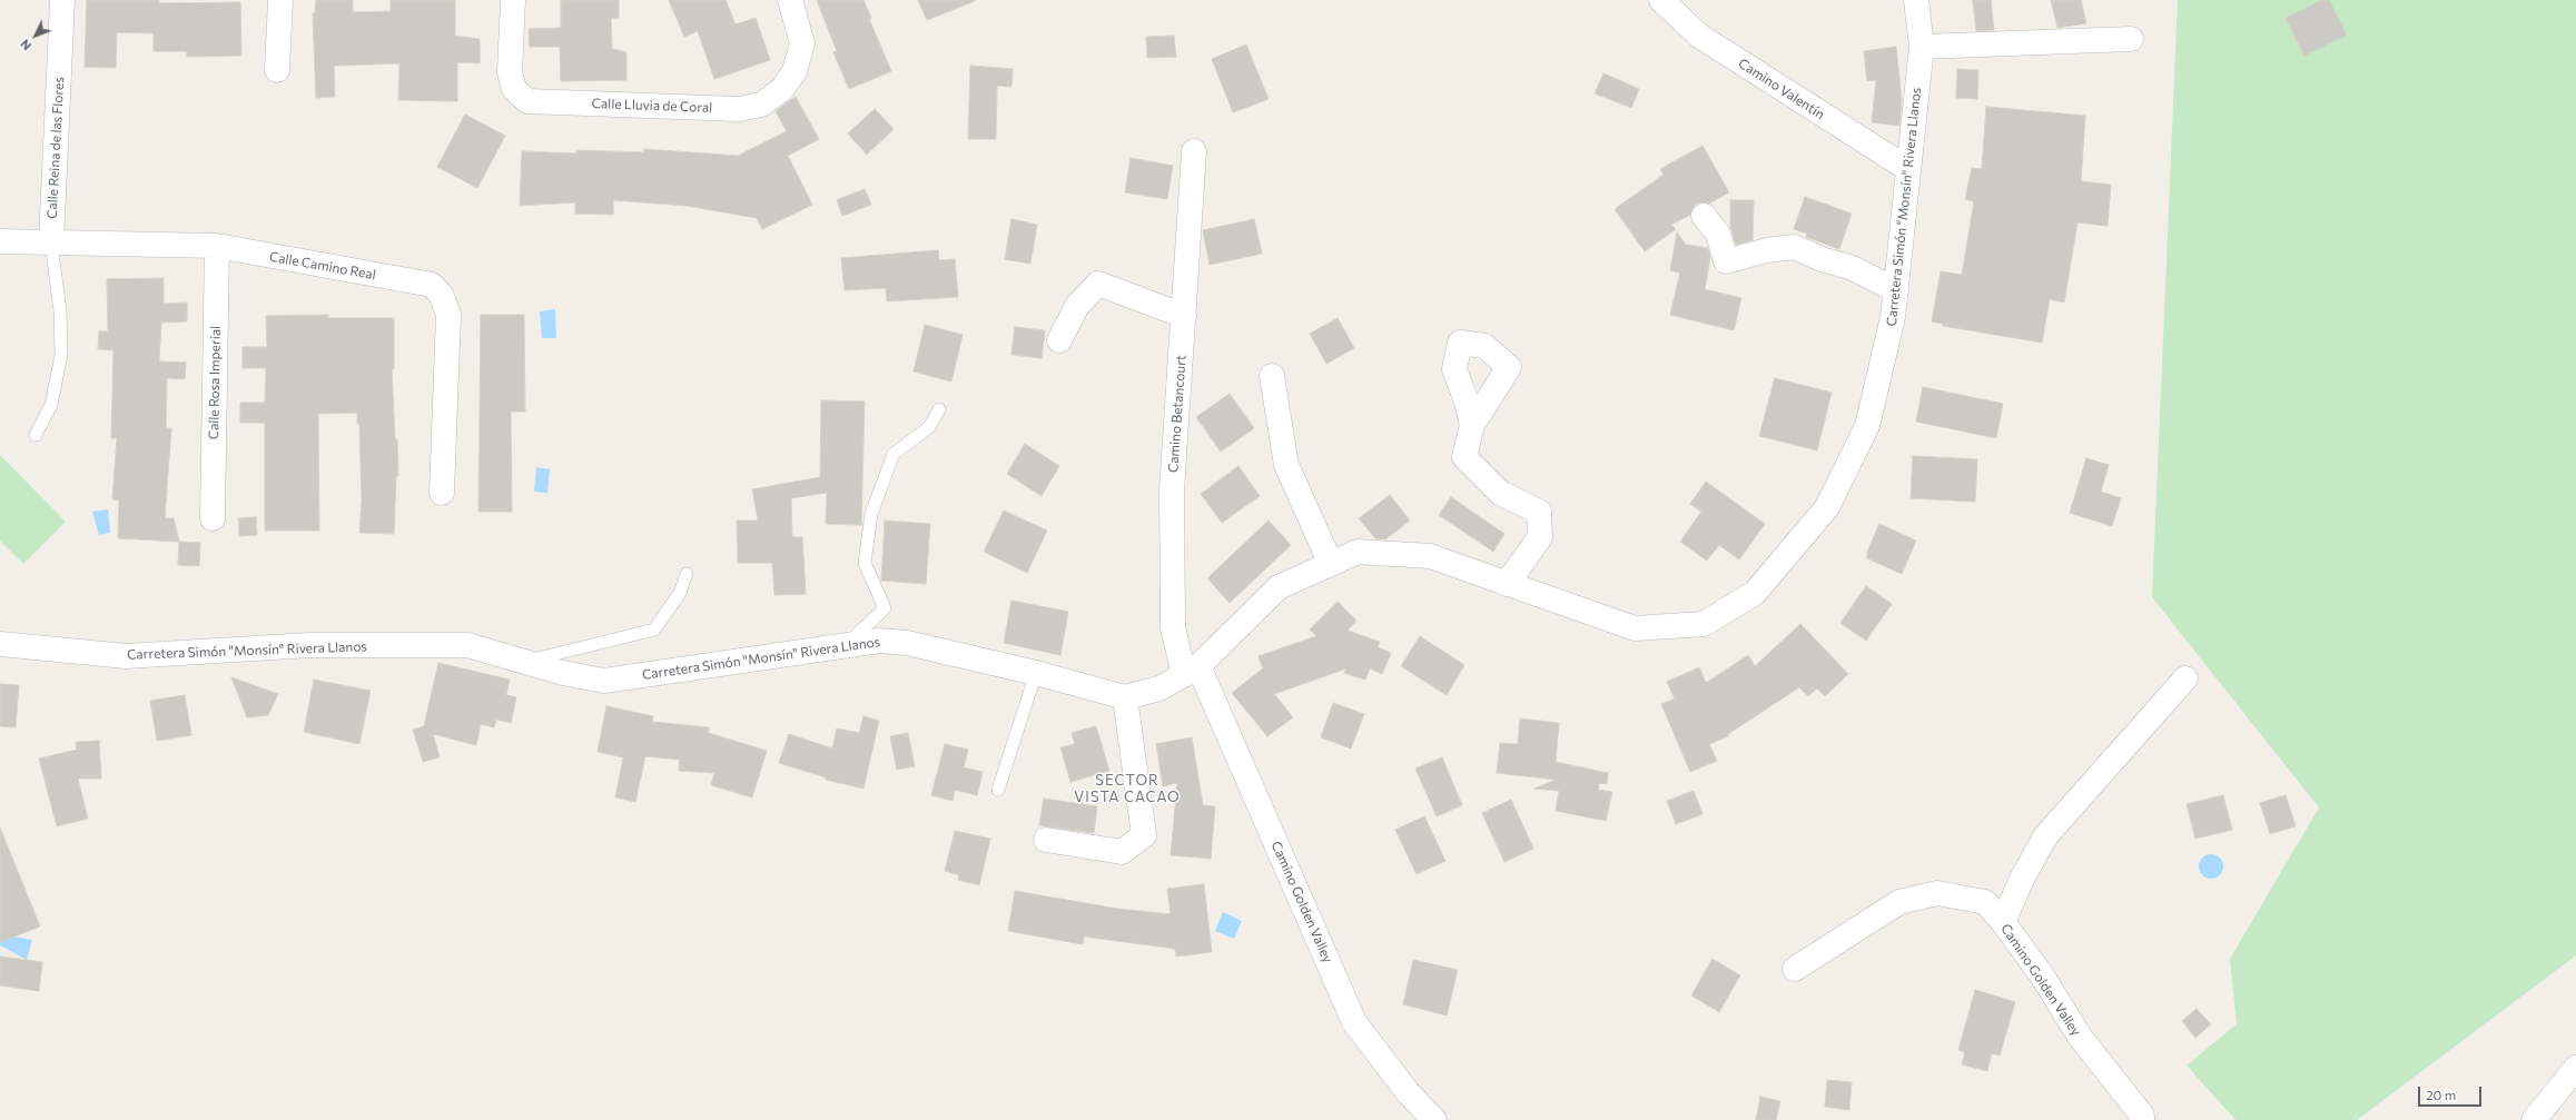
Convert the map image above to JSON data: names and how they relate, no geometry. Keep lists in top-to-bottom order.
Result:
{
  "streets": {
    "street": [
      "Camino Valentín",
      "Calle Lluvia de Coral",
      "Calle Reina de las Flores",
      "Carretera Simón \"Monsín\" Rivera Llanos",
      "Calle Camino Real",
      "Calle Rosa Imperial",
      "Camino Betancourt",
      "Camino Golden Valley"
    ]
  },
  "crossings": [
    ["Camino Valentín", "Carretera Simón \"Monsín\" Rivera Llanos"],
    ["Calle Reina de las Flores", "Calle Camino Real"],
    ["Carretera Simón \"Monsín\" Rivera Llanos", "Camino Betancourt"],
    ["Carretera Simón \"Monsín\" Rivera Llanos", "Camino Golden Valley"],
    ["Calle Camino Real", "Calle Rosa Imperial"],
    ["Camino Betancourt", "Camino Golden Valley"]
  ],
  "districts": ["SECTOR VISTA CACAO"],
  "scale_bar": "20 m",
  "north": "bottom left"
}
